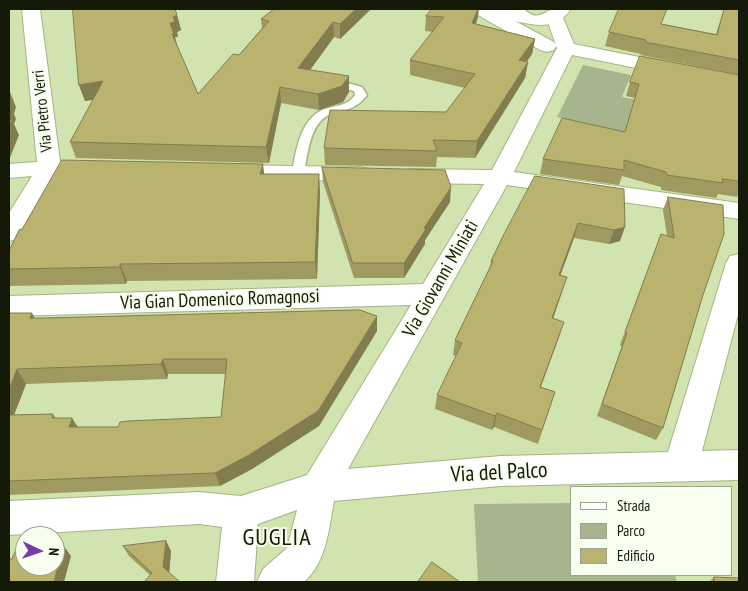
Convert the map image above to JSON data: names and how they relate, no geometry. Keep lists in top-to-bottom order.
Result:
{
  "streets": {
    "street": [
      "Via Pietro Verri",
      "Via Giovanni Miniati",
      "Via Gian Domenico Romagnosi",
      "Via del Palco"
    ]
  },
  "crossings": [
    ["Via Giovanni Miniati", "Via Gian Domenico Romagnosi"],
    ["Via Giovanni Miniati", "Via del Palco"]
  ],
  "districts": ["GUGLIA"],
  "legend": ["Strada", "Parco", "Edificio"],
  "north": "right"
}
